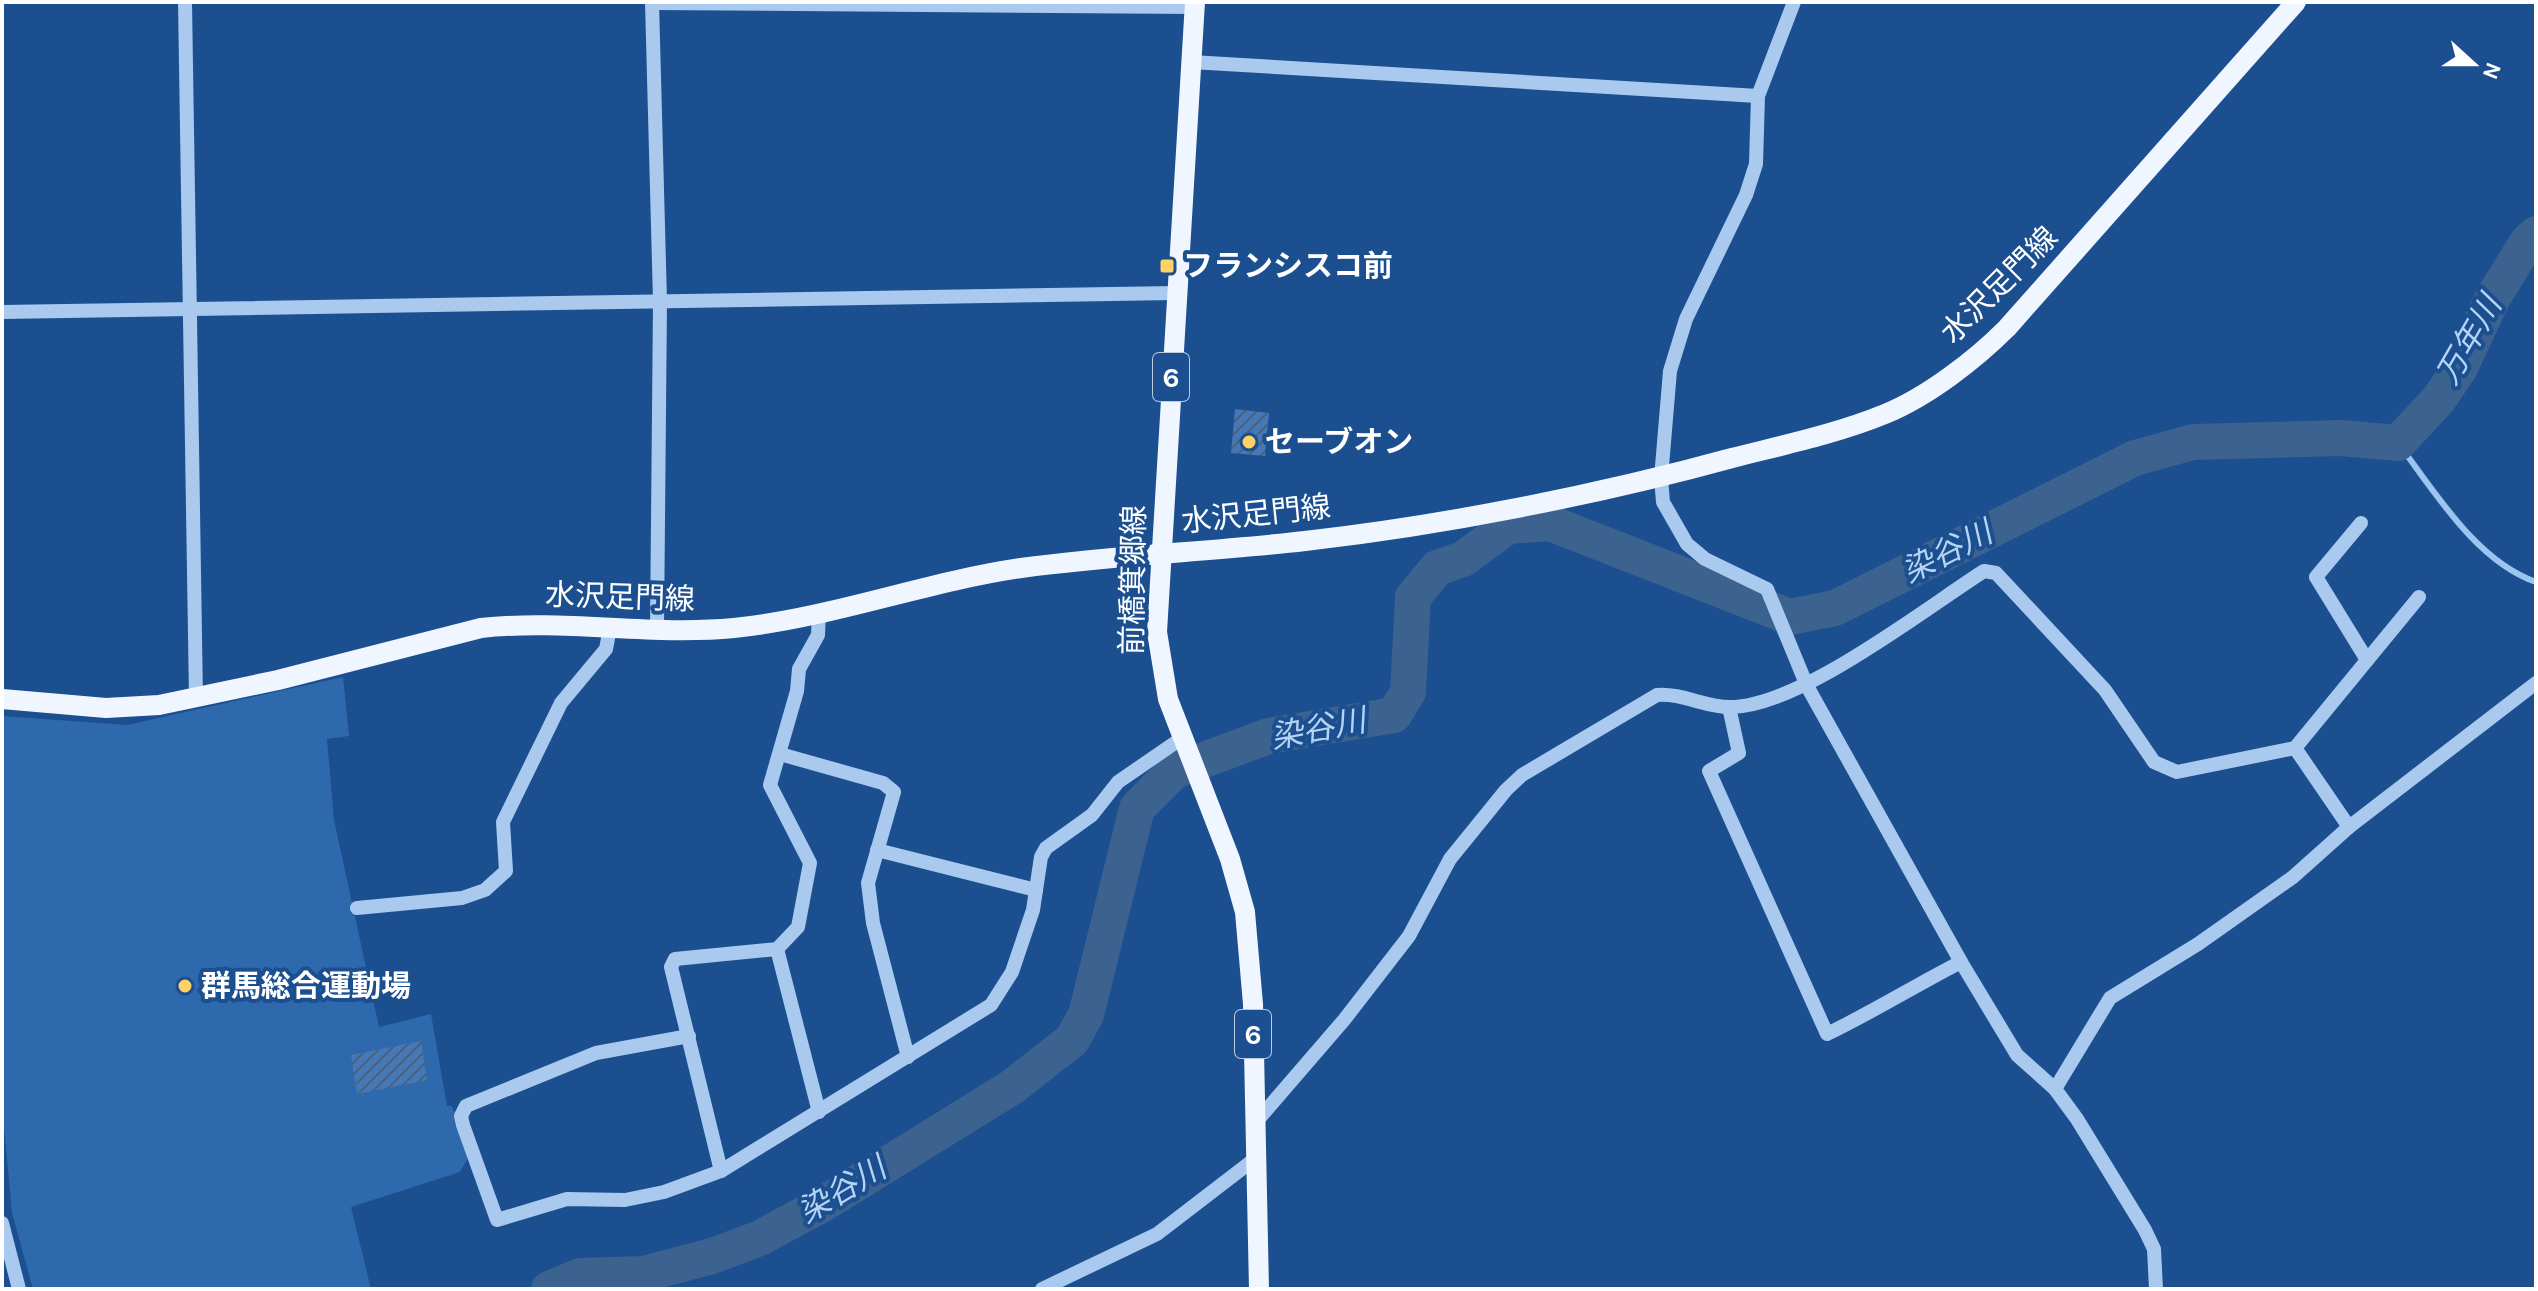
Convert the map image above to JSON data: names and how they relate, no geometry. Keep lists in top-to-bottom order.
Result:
{
  "streets": {
    "main road": ["水沢足門線", "6", "前橋箕郷線"]
  },
  "crossings": [
    ["水沢足門線", "前橋箕郷線"]
  ],
  "water": ["万年川", "染谷川"],
  "places": {
    "transit": ["フランシスコ前"],
    "other": ["セーブオン", "群馬総合運動場"]
  },
  "north": "right"
}
